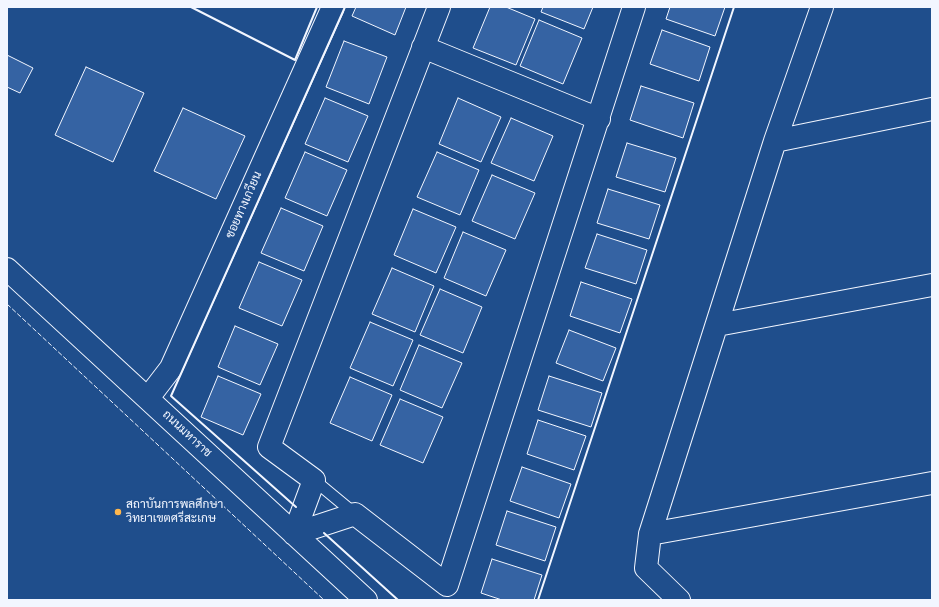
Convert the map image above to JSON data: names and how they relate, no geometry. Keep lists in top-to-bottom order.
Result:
{
  "streets": {
    "street": ["ซอยทางเกวียน", "ถนนมหาราช"]
  },
  "crossings": [
    ["ซอยทางเกวียน", "ถนนมหาราช"]
  ],
  "places": ["สถาบันการพลศึกษา วิทยาเขตศรีสะเกษ"]
}
